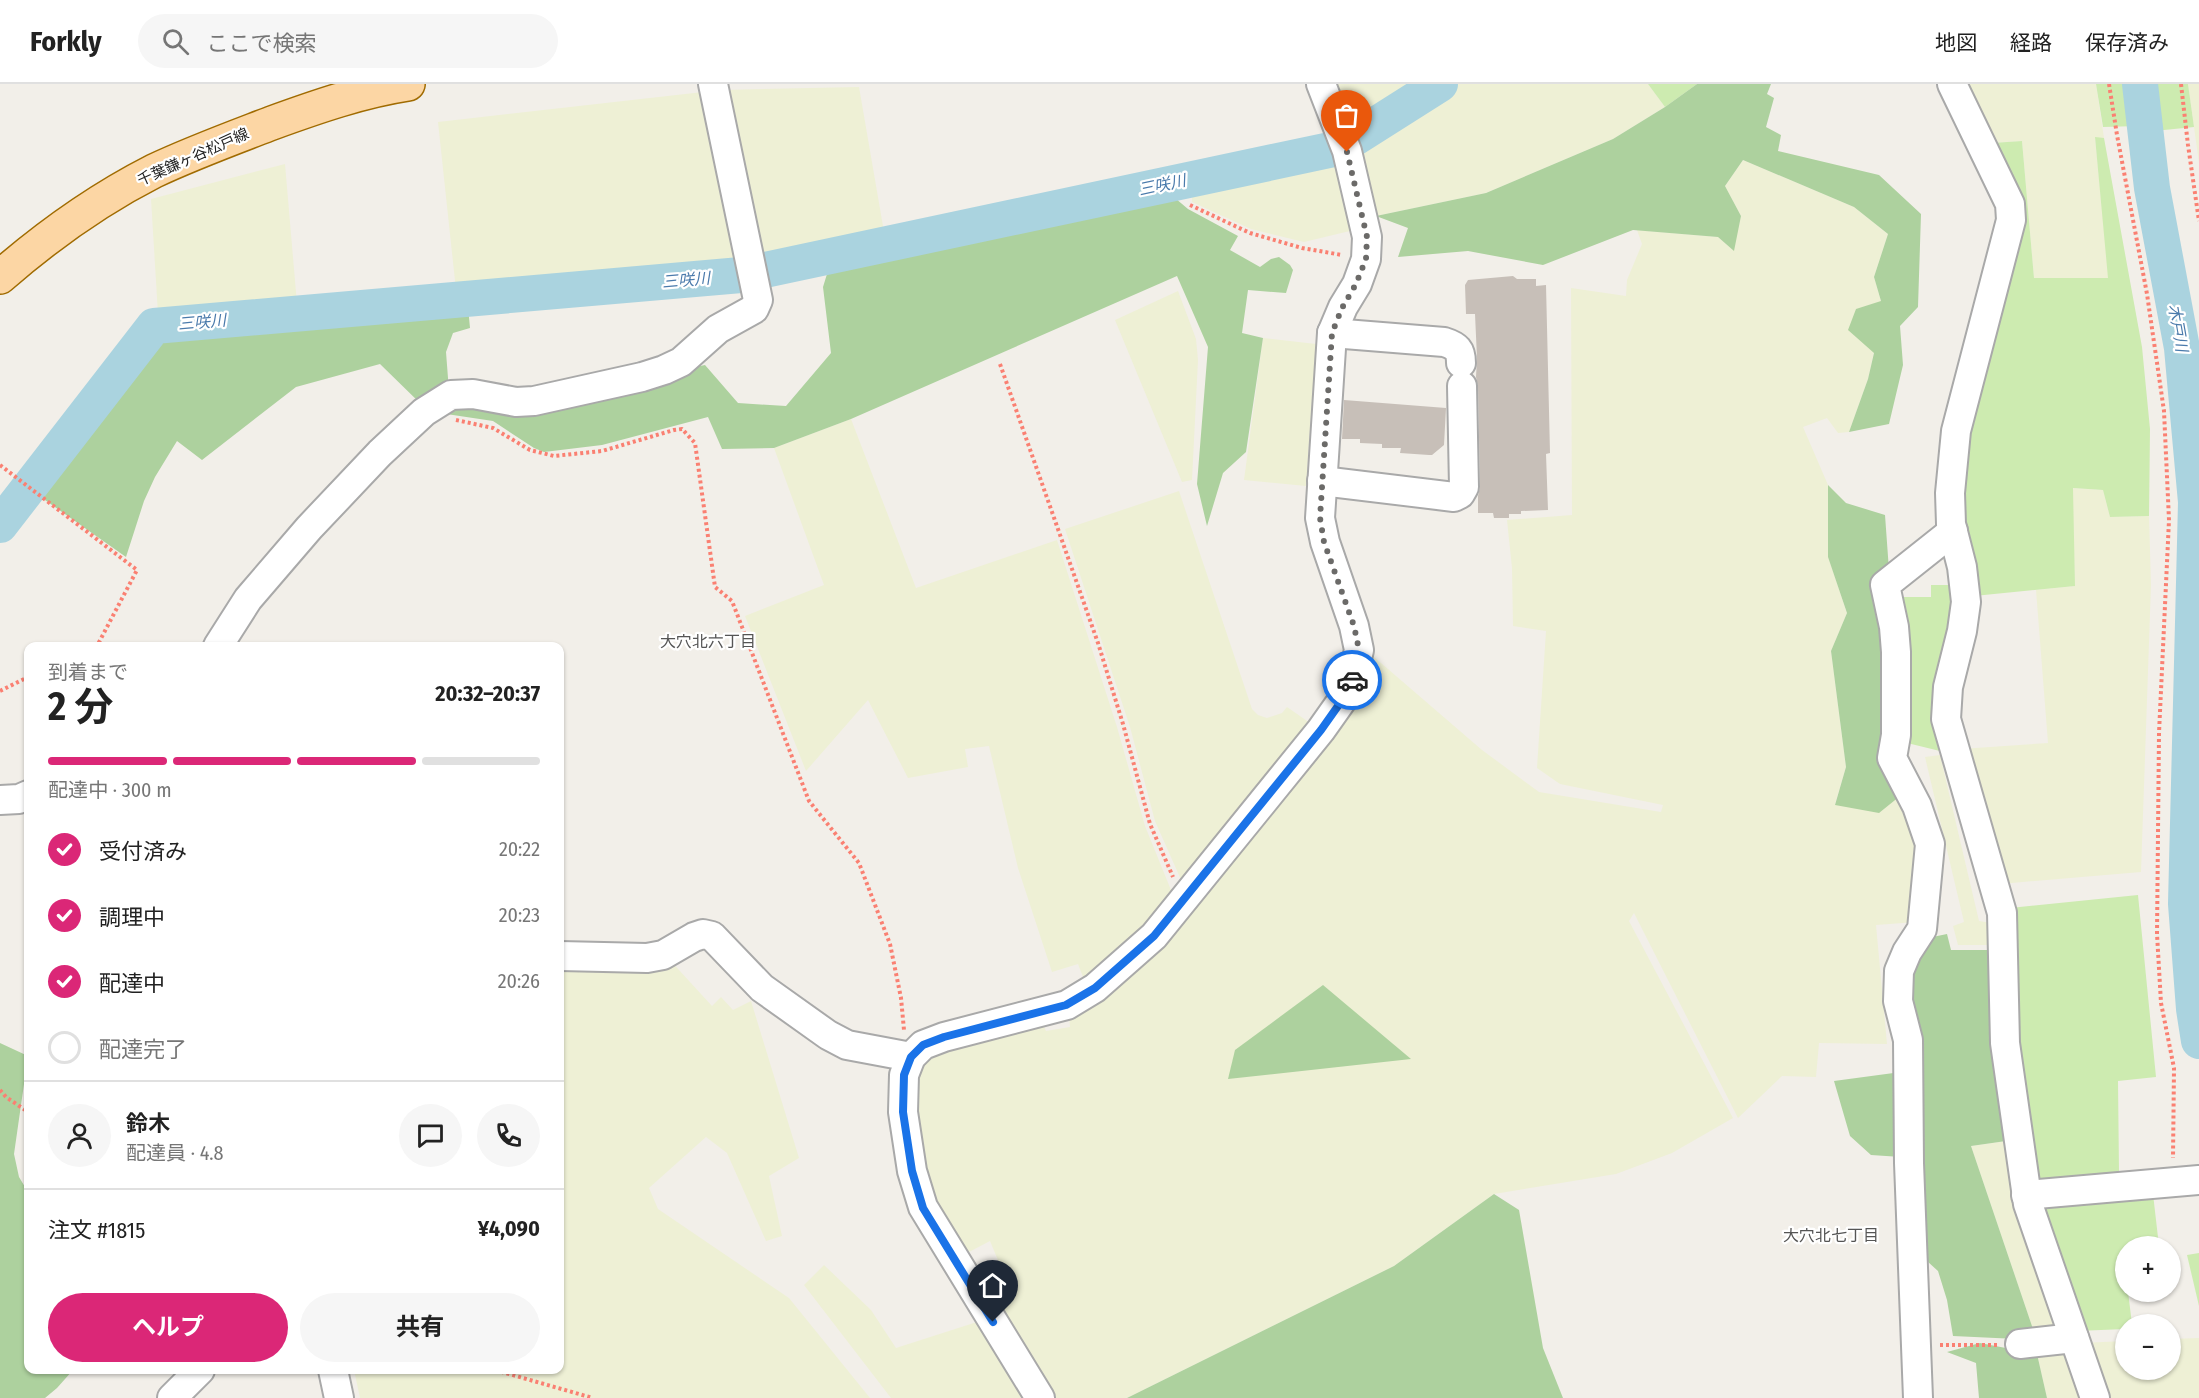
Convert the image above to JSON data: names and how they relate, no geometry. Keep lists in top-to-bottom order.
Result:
{
  "streets": {
    "main road": ["千葉鎌ヶ谷松戸線"]
  },
  "districts": ["大穴北六丁目", "大穴北七丁目"],
  "water": ["三咲川", "木戸川"],
  "page": {
    "header": "Forkly",
    "search": "ここで検索",
    "nav": ["地図", "経路", "保存済み"],
    "heading": ["2 分", "到着まで", "20:32–20:37"],
    "panel": [
      "鈴木",
      "配達員 · 4.8",
      "注文 #1815",
      "¥4,090"
    ],
    "bar": "配達中 · 300 m",
    "list": [
      ["受付済み", "20:22"],
      ["調理中", "20:23"],
      ["配達中", "20:26"],
      "配達完了"
    ],
    "map_buttons": ["+", "−"],
    "buttons": ["ヘルプ", "共有"]
  }
}
